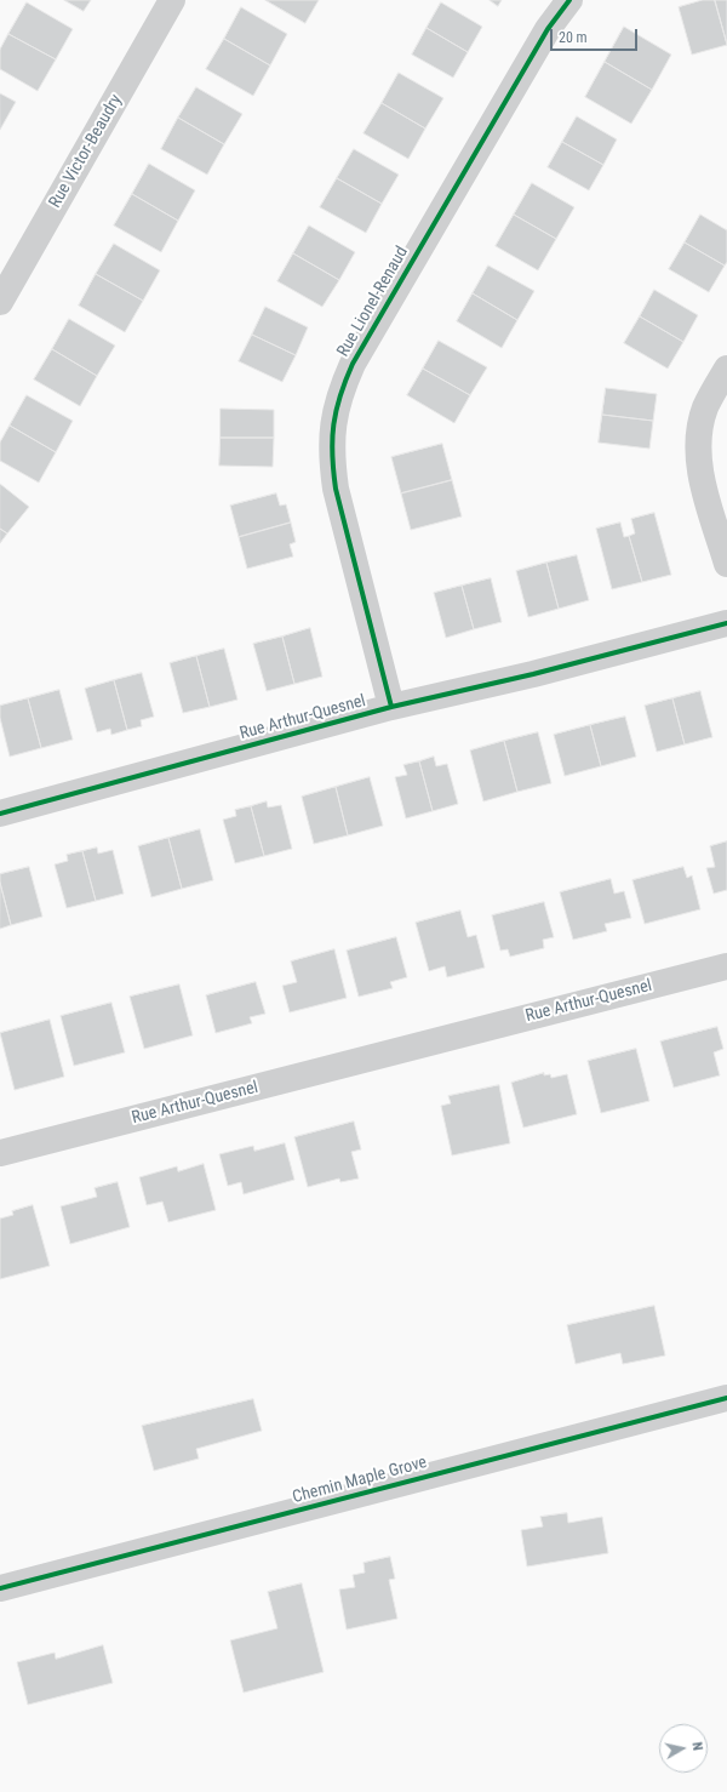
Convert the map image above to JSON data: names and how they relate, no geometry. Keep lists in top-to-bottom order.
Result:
{
  "streets": {
    "street": [
      "Rue Victor-Beaudry",
      "Rue Lionel-Renaud",
      "Rue Arthur-Quesnel",
      "Chemin Maple Grove"
    ]
  },
  "crossings": [
    ["Rue Lionel-Renaud", "Rue Arthur-Quesnel"]
  ],
  "scale_bar": "20 m",
  "north": "right"
}
